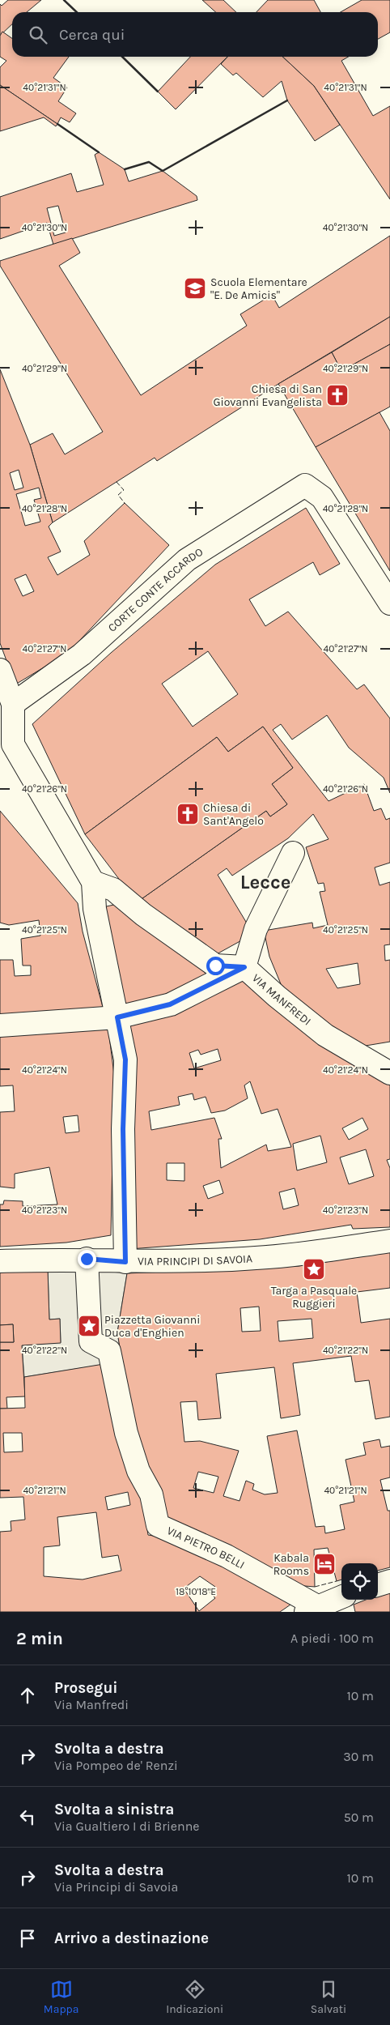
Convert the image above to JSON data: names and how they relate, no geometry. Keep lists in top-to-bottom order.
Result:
{
  "streets": {
    "street": [
      "CORTE CONTE ACCARDO",
      "VIA MANFREDI",
      "VIA PRINCIPI DI SAVOIA",
      "VIA PIETRO BELLI"
    ]
  },
  "crossings": [
    ["VIA PRINCIPI DI SAVOIA", "VIA PIETRO BELLI"]
  ],
  "districts": ["Lecce"],
  "places": {
    "school or university": ["Scuola Elementare \"E. De Amicis\""],
    "church": ["Chiesa di San Giovanni Evangelista", "Chiesa di Sant'Angelo"],
    "place": ["Targa a Pasquale Ruggieri", "Piazzetta Giovanni Duca d'Enghien"],
    "hotel": ["Kabala Rooms"]
  },
  "page": {
    "search": "Cerca qui",
    "heading": ["2 min", "A piedi · 100 m"],
    "list": [
      ["Prosegui", "Via Manfredi", "10 m"],
      ["Svolta a destra", "Via Pompeo de' Renzi", "30 m"],
      ["Svolta a sinistra", "Via Gualtiero I di Brienne", "50 m"],
      ["Svolta a destra", "Via Principi di Savoia", "10 m"],
      "Arrivo a destinazione"
    ],
    "nav": ["Mappa", "Indicazioni", "Salvati"]
  },
  "coordinates": [
    "40°21'31\"N",
    "40°21'30\"N",
    "40°21'29\"N",
    "40°21'28\"N",
    "40°21'27\"N",
    "40°21'26\"N",
    "40°21'25\"N",
    "40°21'24\"N",
    "40°21'23\"N",
    "40°21'22\"N",
    "40°21'21\"N",
    "18°10'18\"E"
  ]
}
